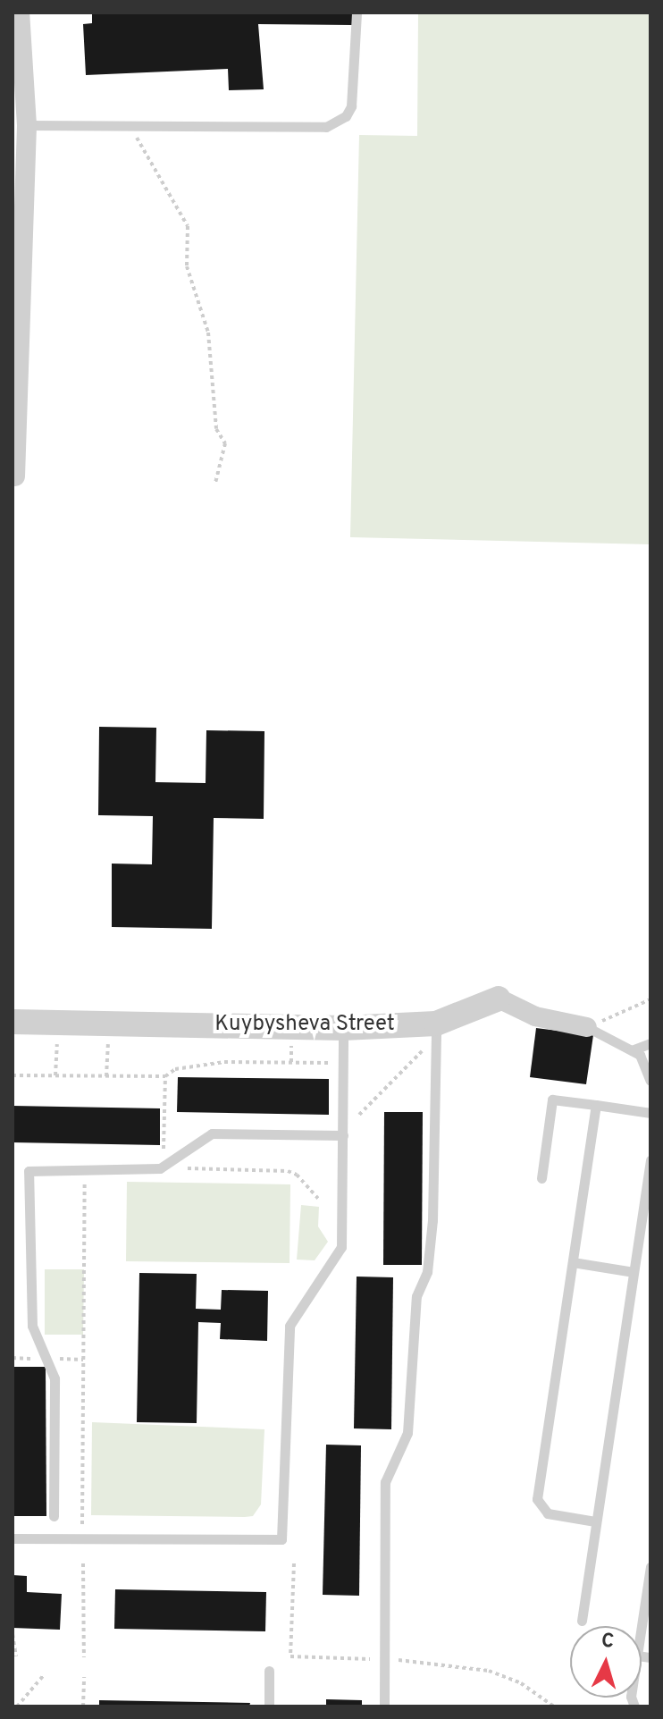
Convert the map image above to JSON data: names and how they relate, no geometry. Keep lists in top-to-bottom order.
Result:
{
  "streets": {
    "street": ["Kuybysheva Street"]
  },
  "north": "top"
}
